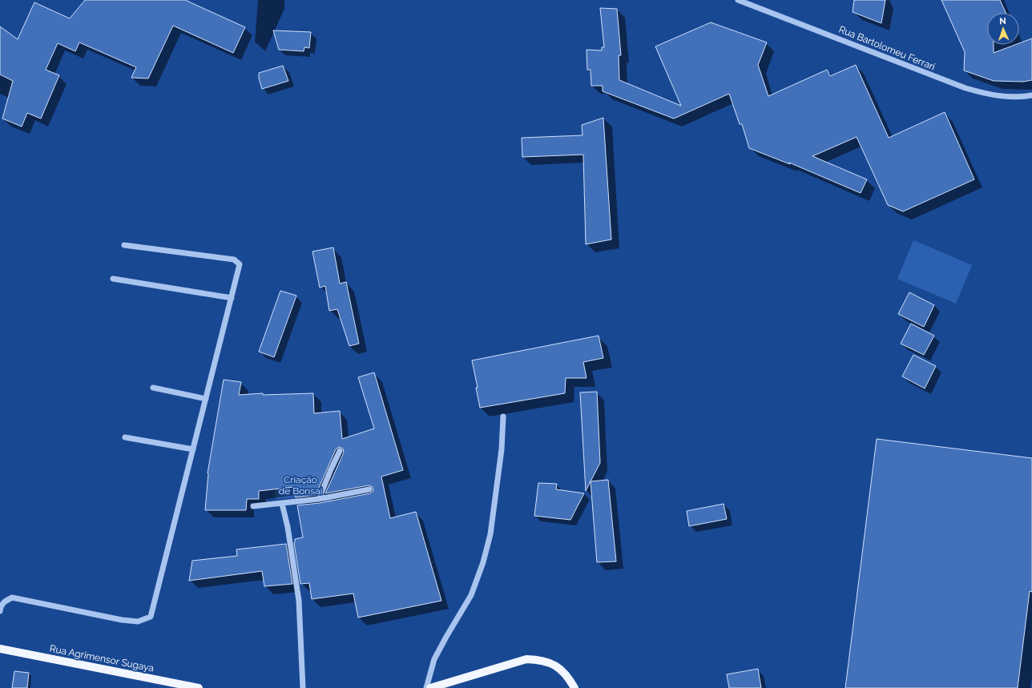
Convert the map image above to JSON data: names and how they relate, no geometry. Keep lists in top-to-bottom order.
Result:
{
  "streets": {
    "main road": ["Rua Agrimensor Sugaya"],
    "street": ["Rua Bartolomeu Ferrari"]
  },
  "parks": ["Criação de Bonsai"],
  "north": "top"
}
